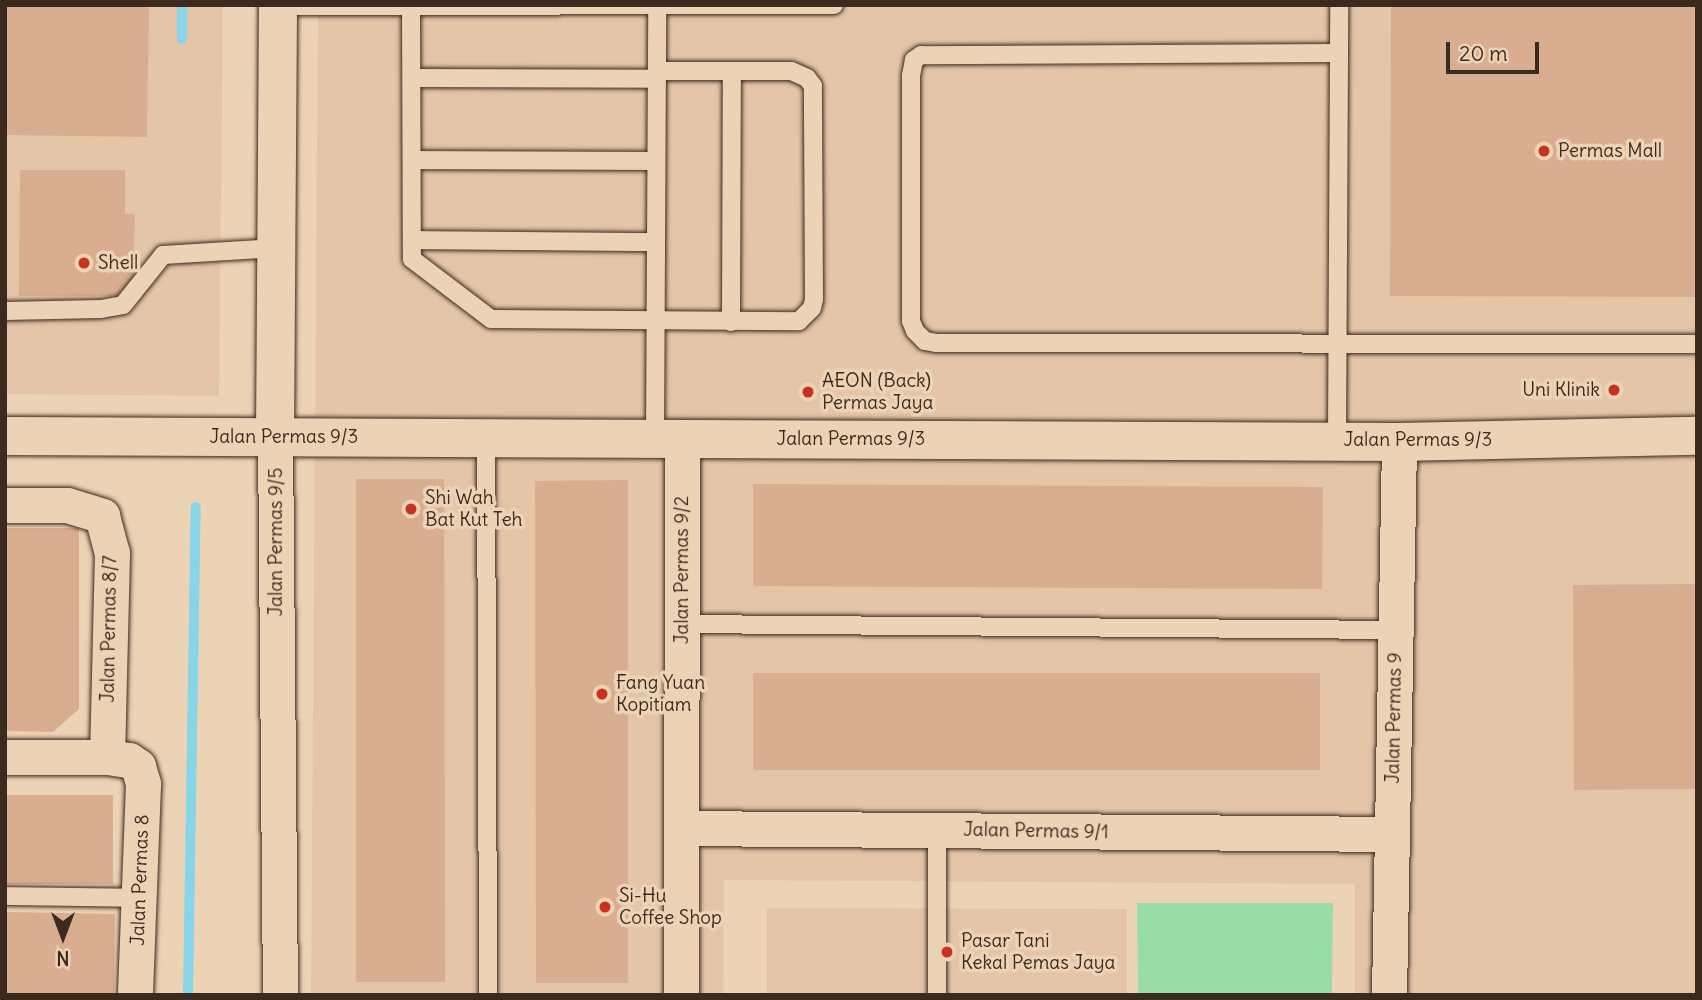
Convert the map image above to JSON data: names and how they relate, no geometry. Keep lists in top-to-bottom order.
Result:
{
  "streets": {
    "street": [
      "Jalan Permas 9/3",
      "Jalan Permas 9/5",
      "Jalan Permas 9/2",
      "Jalan Permas 8/7",
      "Jalan Permas 9",
      "Jalan Permas 9/1",
      "Jalan Permas 8"
    ]
  },
  "crossings": [
    ["Jalan Permas 9/3", "Jalan Permas 9/5"],
    ["Jalan Permas 9/3", "Jalan Permas 9/2"],
    ["Jalan Permas 9/3", "Jalan Permas 9"],
    ["Jalan Permas 9/2", "Jalan Permas 9/1"],
    ["Jalan Permas 8/7", "Jalan Permas 8"],
    ["Jalan Permas 9", "Jalan Permas 9/1"]
  ],
  "places": [
    "Permas Mall",
    "Shell",
    "Uni Klinik",
    "AEON (Back) Permas Jaya",
    "Shi Wah Bat Kut Teh",
    "Fang Yuan Kopitiam",
    "Si-Hu Coffee Shop",
    "Pasar Tani Kekal Pemas Jaya"
  ],
  "scale_bar": "20 m",
  "north": "bottom"
}
